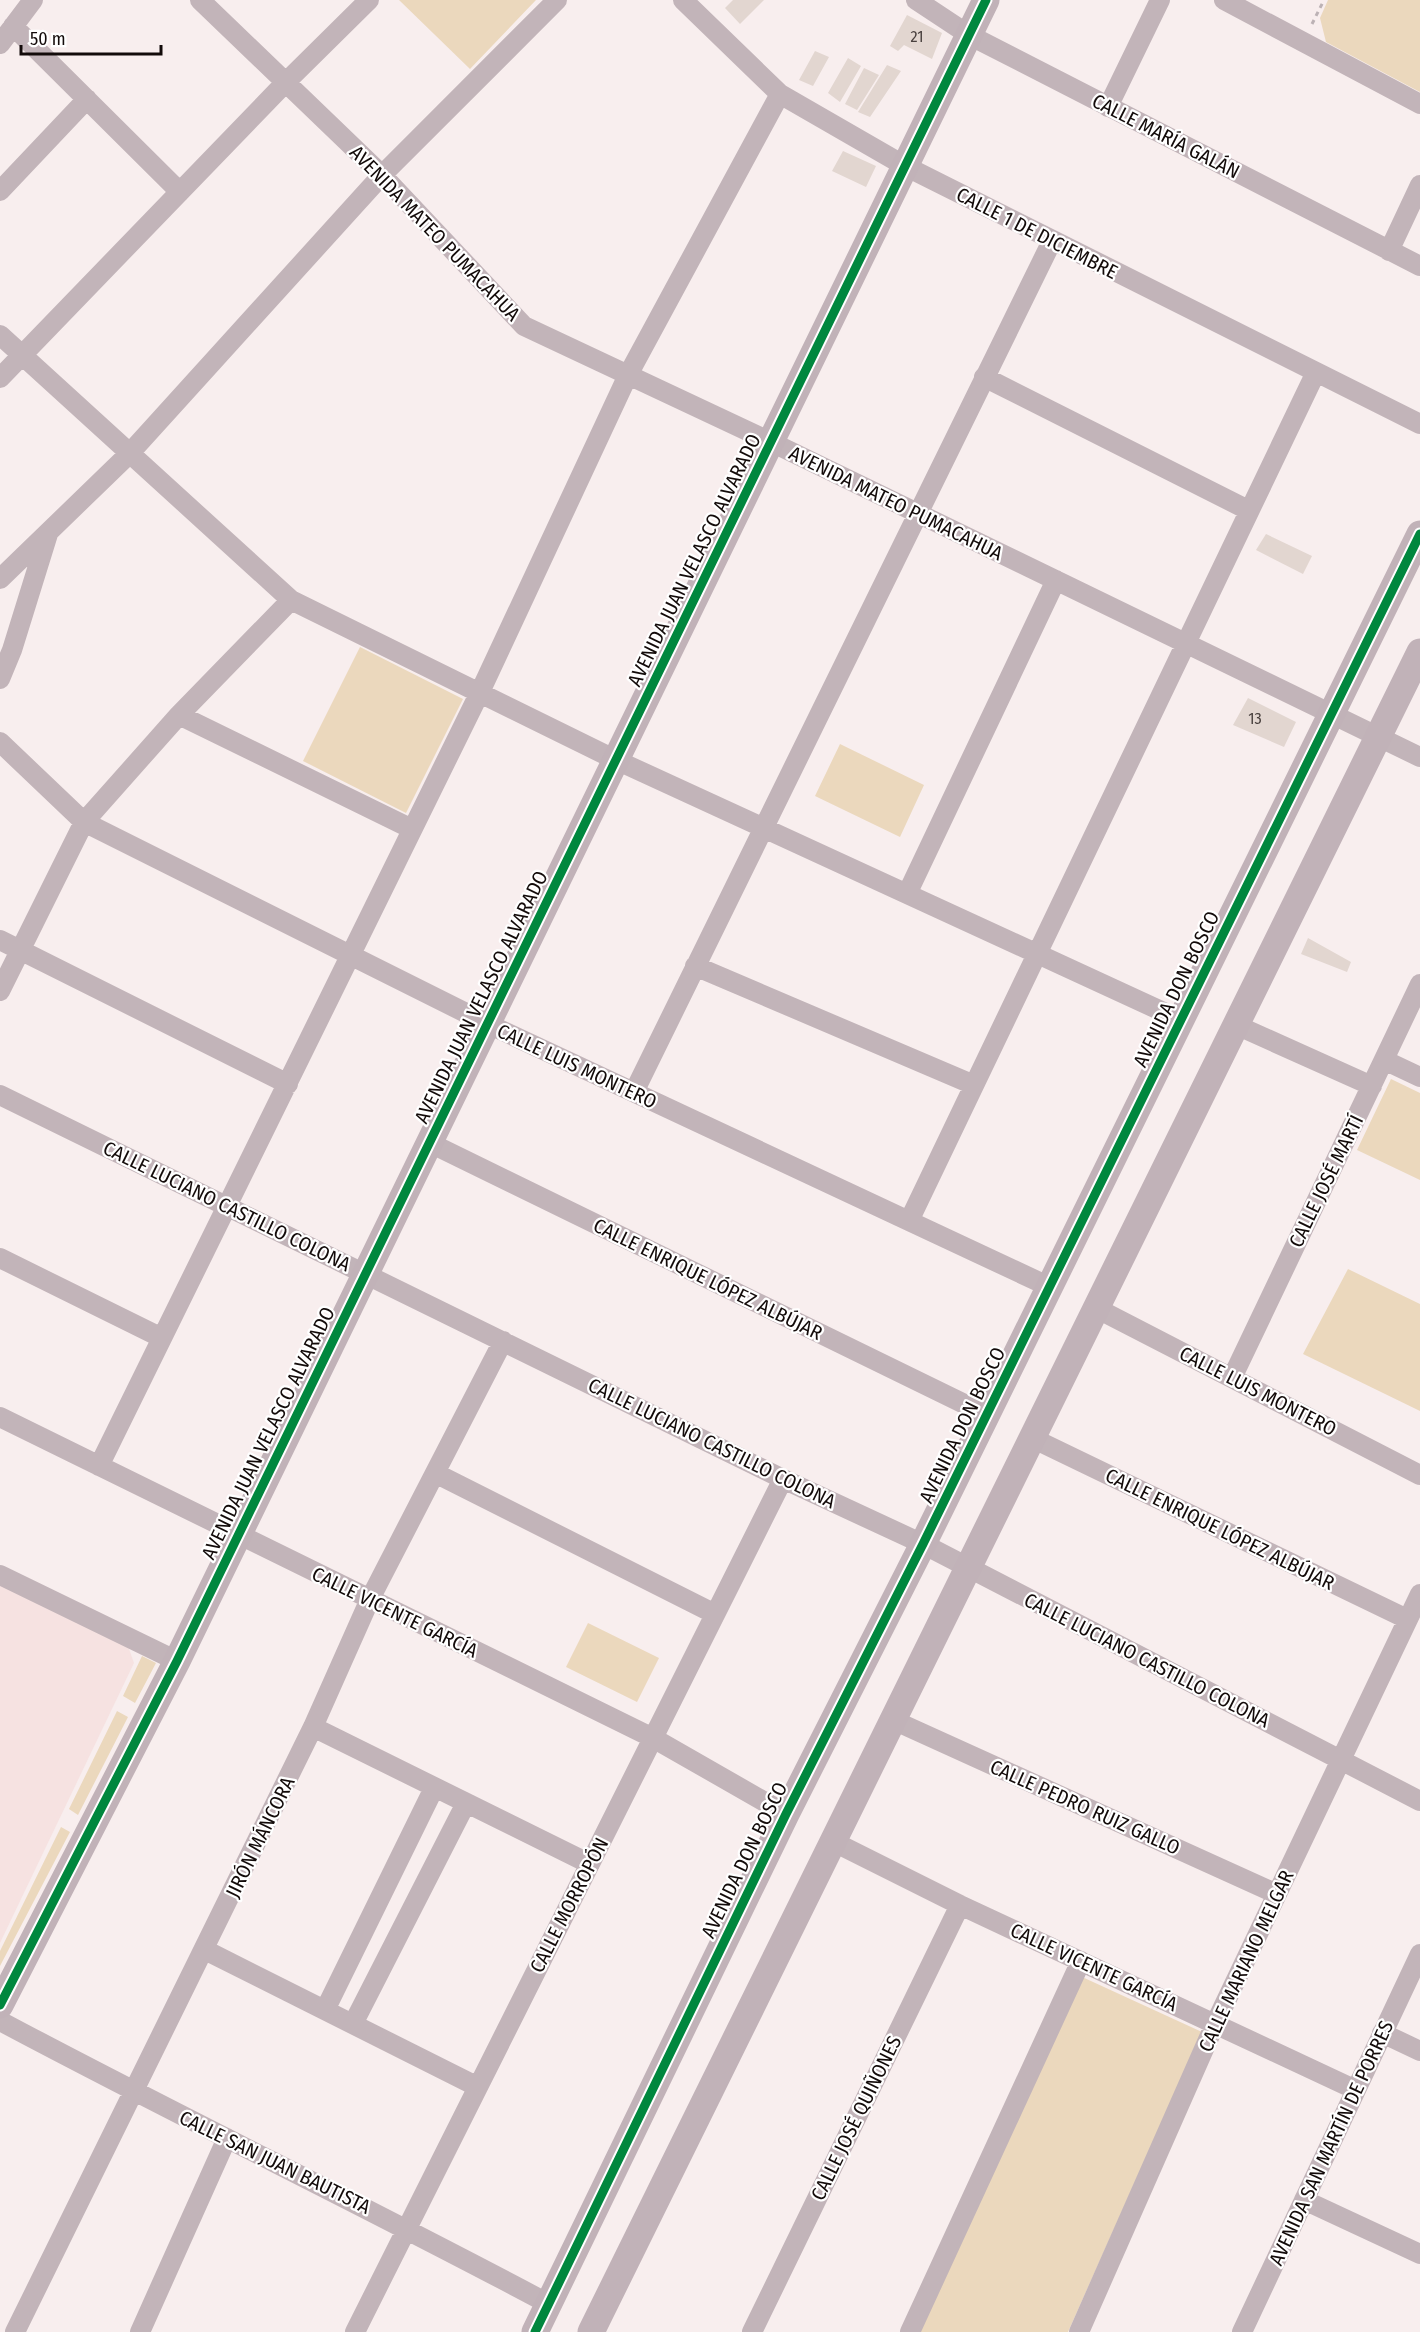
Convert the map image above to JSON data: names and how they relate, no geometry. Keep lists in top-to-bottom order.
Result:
{
  "streets": {
    "street": [
      "CALLE MARÍA GALÁN",
      "AVENIDA MATEO PUMACAHUA",
      "CALLE 1 DE DICIEMBRE",
      "AVENIDA JUAN VELASCO ALVARADO",
      "AVENIDA DON BOSCO",
      "CALLE LUIS MONTERO",
      "CALLE JOSÉ MARTÍ",
      "CALLE LUCIANO CASTILLO COLONA",
      "CALLE ENRIQUE LÓPEZ ALBÚJAR",
      "CALLE VICENTE GARCÍA",
      "CALLE PEDRO RUIZ GALLO",
      "JIRÓN MÁNCORA",
      "CALLE MORROPÓN",
      "CALLE MARIANO MELGAR",
      "CALLE JOSÉ QUIÑONES",
      "AVENIDA SAN MARTÍN DE PORRES",
      "CALLE SAN JUAN BAUTISTA"
    ]
  },
  "crossings": [
    ["CALLE MARÍA GALÁN", "AVENIDA JUAN VELASCO ALVARADO"],
    ["AVENIDA MATEO PUMACAHUA", "AVENIDA JUAN VELASCO ALVARADO"],
    ["AVENIDA MATEO PUMACAHUA", "AVENIDA DON BOSCO"],
    ["CALLE 1 DE DICIEMBRE", "AVENIDA JUAN VELASCO ALVARADO"],
    ["AVENIDA JUAN VELASCO ALVARADO", "CALLE LUIS MONTERO"],
    ["AVENIDA JUAN VELASCO ALVARADO", "CALLE LUCIANO CASTILLO COLONA"],
    ["AVENIDA JUAN VELASCO ALVARADO", "CALLE ENRIQUE LÓPEZ ALBÚJAR"],
    ["AVENIDA JUAN VELASCO ALVARADO", "CALLE VICENTE GARCÍA"],
    ["AVENIDA DON BOSCO", "CALLE LUIS MONTERO"],
    ["AVENIDA DON BOSCO", "CALLE LUCIANO CASTILLO COLONA"],
    ["AVENIDA DON BOSCO", "CALLE ENRIQUE LÓPEZ ALBÚJAR"],
    ["AVENIDA DON BOSCO", "CALLE VICENTE GARCÍA"],
    ["AVENIDA DON BOSCO", "CALLE SAN JUAN BAUTISTA"],
    ["CALLE LUIS MONTERO", "CALLE JOSÉ MARTÍ"],
    ["CALLE LUCIANO CASTILLO COLONA", "JIRÓN MÁNCORA"],
    ["CALLE LUCIANO CASTILLO COLONA", "CALLE MORROPÓN"],
    ["CALLE LUCIANO CASTILLO COLONA", "CALLE MARIANO MELGAR"],
    ["CALLE ENRIQUE LÓPEZ ALBÚJAR", "CALLE MARIANO MELGAR"],
    ["CALLE VICENTE GARCÍA", "JIRÓN MÁNCORA"],
    ["CALLE VICENTE GARCÍA", "CALLE MORROPÓN"],
    ["CALLE VICENTE GARCÍA", "CALLE MARIANO MELGAR"],
    ["CALLE VICENTE GARCÍA", "CALLE JOSÉ QUIÑONES"],
    ["CALLE VICENTE GARCÍA", "AVENIDA SAN MARTÍN DE PORRES"],
    ["CALLE PEDRO RUIZ GALLO", "CALLE MARIANO MELGAR"],
    ["JIRÓN MÁNCORA", "CALLE SAN JUAN BAUTISTA"],
    ["CALLE MORROPÓN", "CALLE SAN JUAN BAUTISTA"]
  ],
  "house_numbers": ["21", "13"],
  "scale_bar": "50 m"
}
